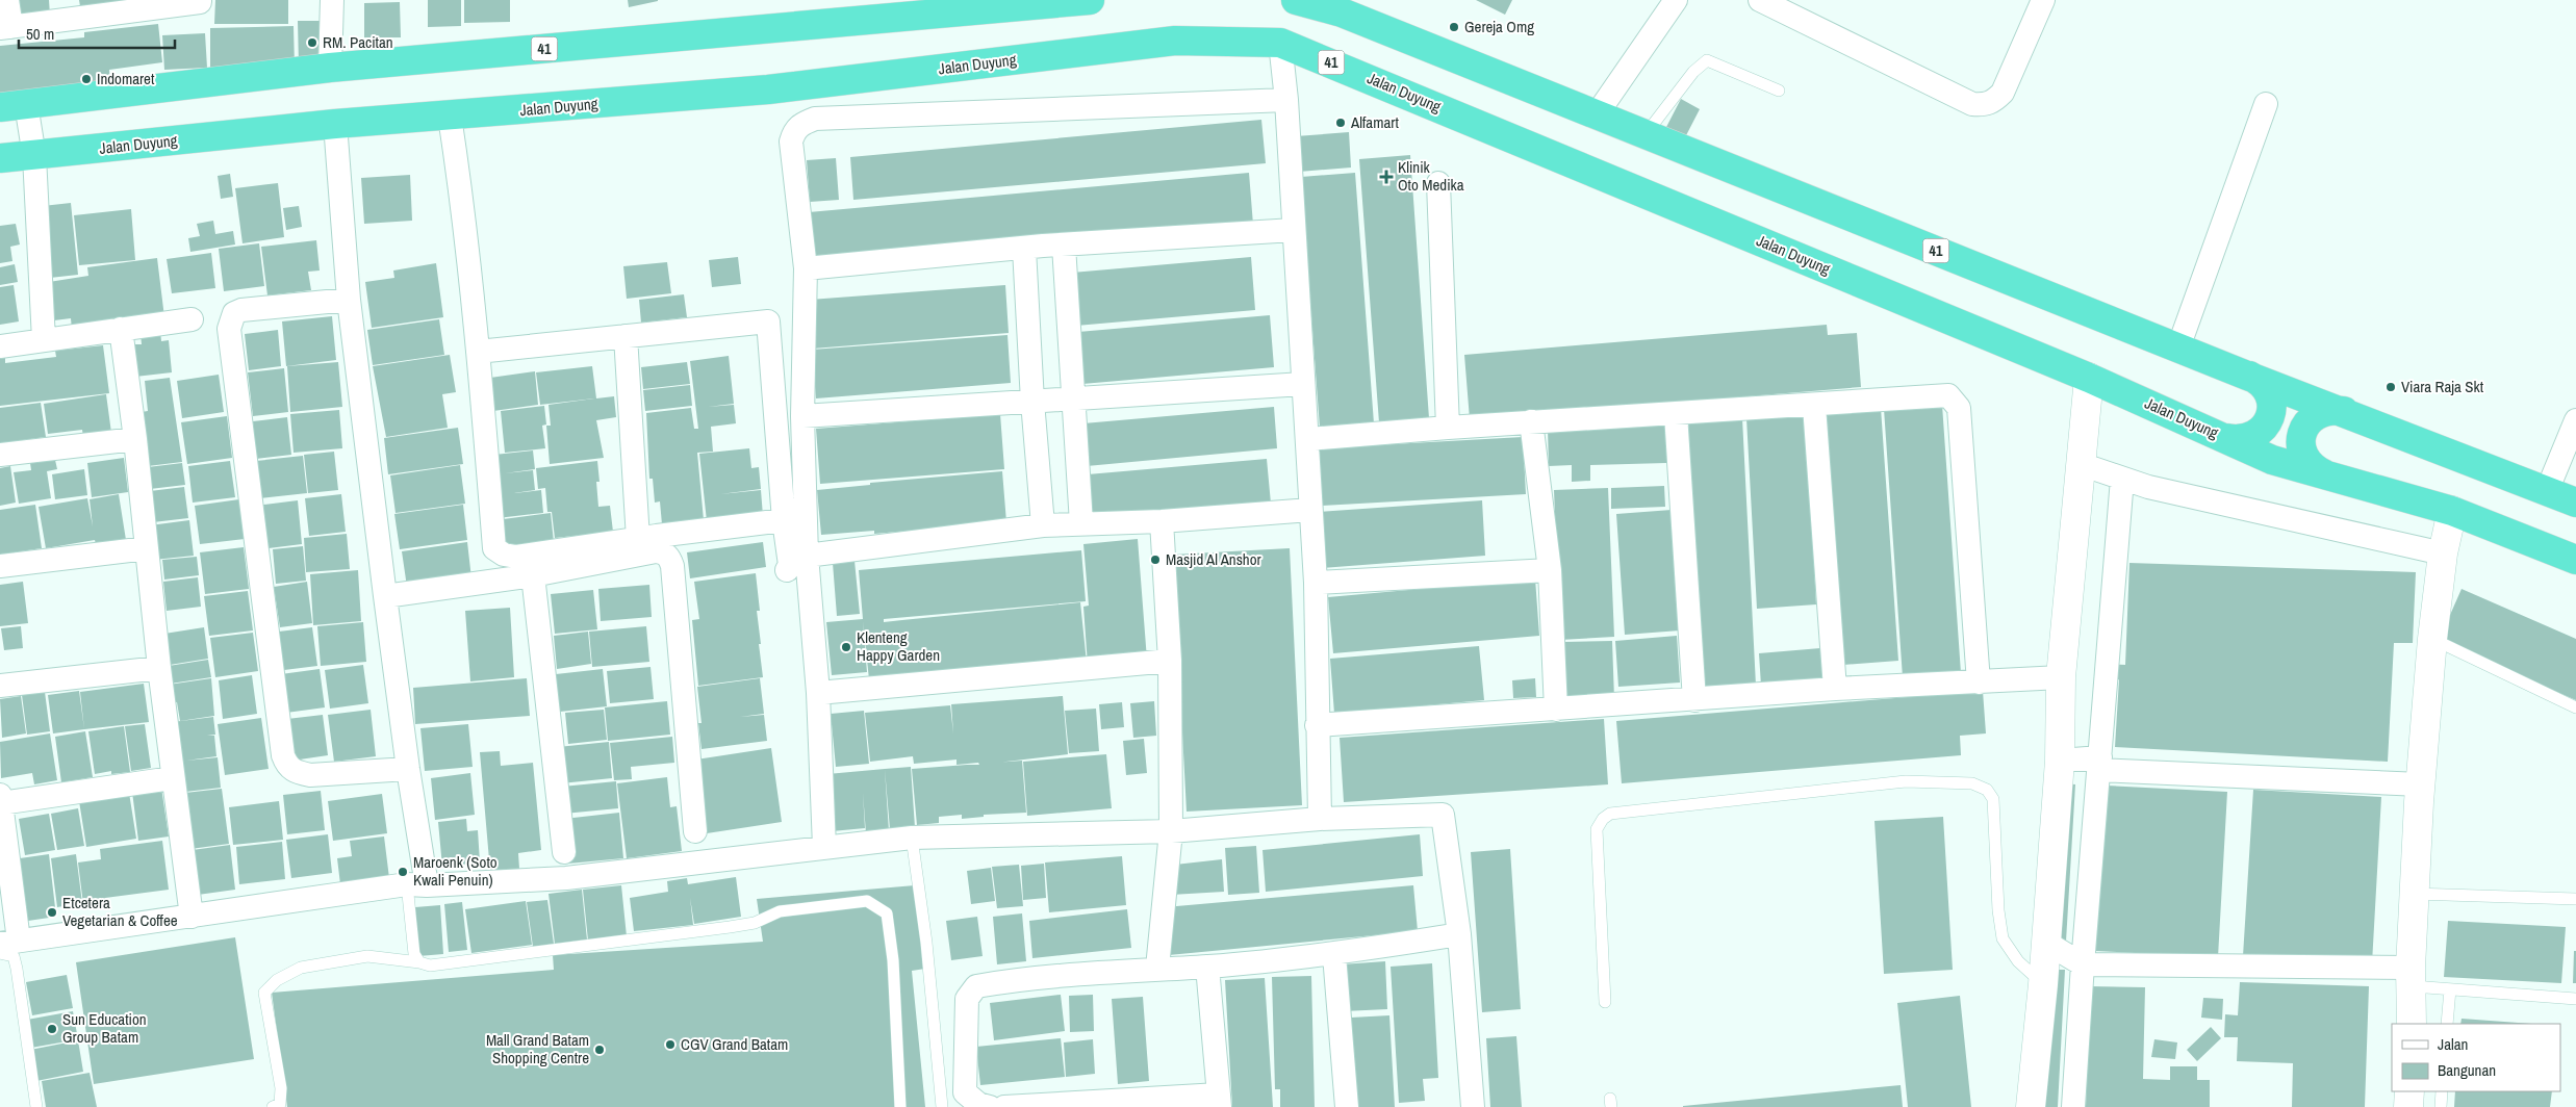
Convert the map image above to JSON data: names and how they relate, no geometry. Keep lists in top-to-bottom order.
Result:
{
  "streets": {
    "highway": ["41", "Jalan Duyung"]
  },
  "places": {
    "other": [
      "Gereja Omg",
      "RM. Pacitan",
      "Indomaret",
      "Alfamart",
      "Viara Raja Skt",
      "Masjid Al Anshor",
      "Klenteng Happy Garden",
      "Maroenk (Soto Kwali Penuin)",
      "Etcetera Vegetarian & Coffee",
      "Sun Education Group Batam",
      "CGV Grand Batam",
      "Mall Grand Batam Shopping Centre"
    ],
    "health": ["Klinik Oto Medika"]
  },
  "legend": ["Jalan", "Bangunan"],
  "scale_bar": "50 m"
}
